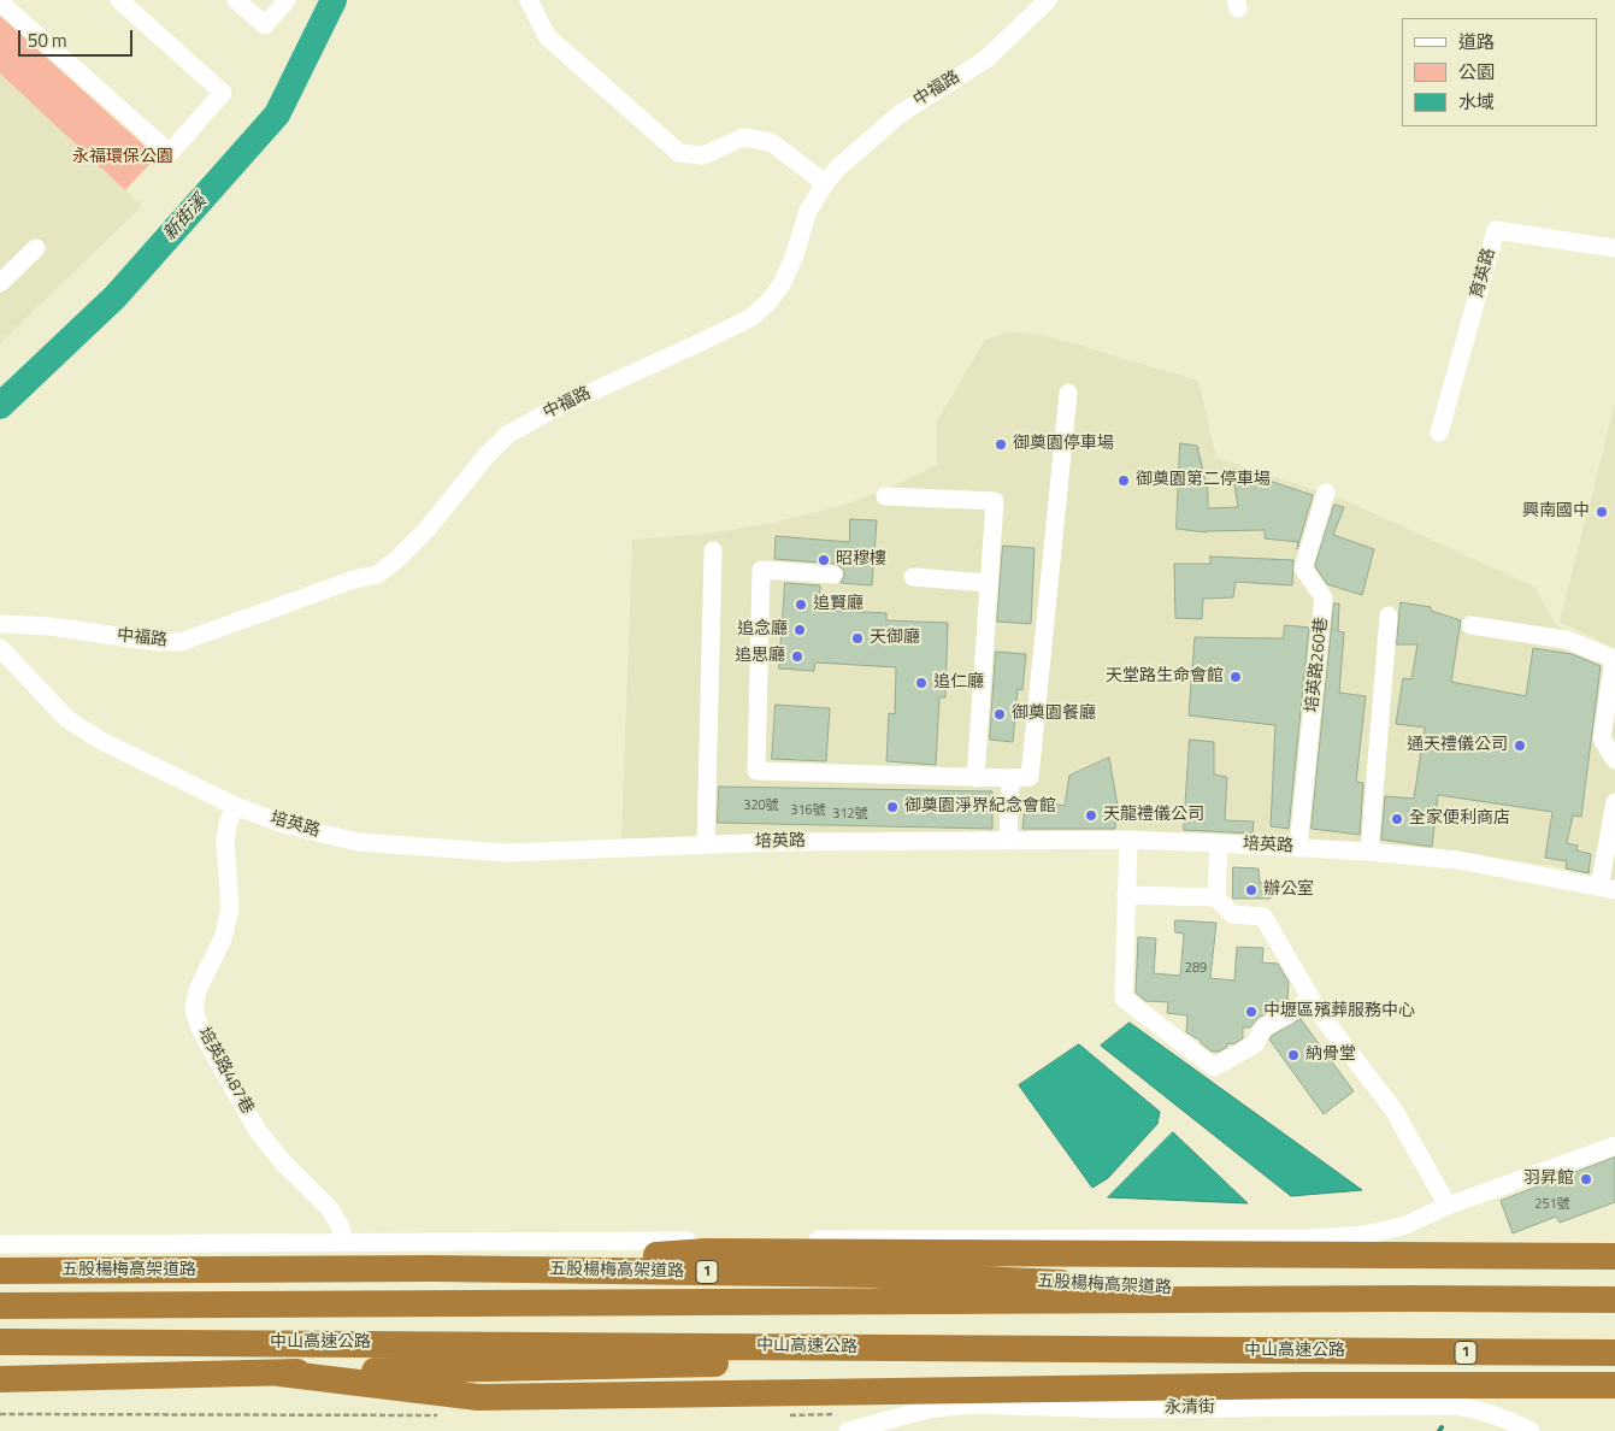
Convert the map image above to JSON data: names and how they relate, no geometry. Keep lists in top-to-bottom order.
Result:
{
  "streets": {
    "highway": ["五股楊梅高架道路", "1", "中山高速公路"],
    "street": [
      "中福路",
      "育英路",
      "培英路260巷",
      "培英路",
      "培英路487巷",
      "永清街"
    ]
  },
  "crossings": [
    ["培英路260巷", "培英路"],
    ["培英路", "培英路487巷"],
    ["五股楊梅高架道路", "1"],
    ["1", "中山高速公路"]
  ],
  "water": ["新街溪"],
  "parks": ["永福環保公園"],
  "places": [
    "御奠園停車場",
    "御奠園第二停車場",
    "興南國中",
    "昭穆樓",
    "追賢廳",
    "追念廳",
    "天御廳",
    "追思廳",
    "天堂路生命會館",
    "追仁廳",
    "御奠園餐廳",
    "通天禮儀公司",
    "御奠園淨界紀念會館",
    "天龍禮儀公司",
    "全家便利商店",
    "辦公室",
    "中壢區殯葬服務中心",
    "納骨堂",
    "羽昇館"
  ],
  "house_numbers": [
    "320號",
    "316號",
    "312號",
    "289",
    "251號"
  ],
  "legend": ["道路", "公園", "水域"],
  "scale_bar": "50 m"
}
